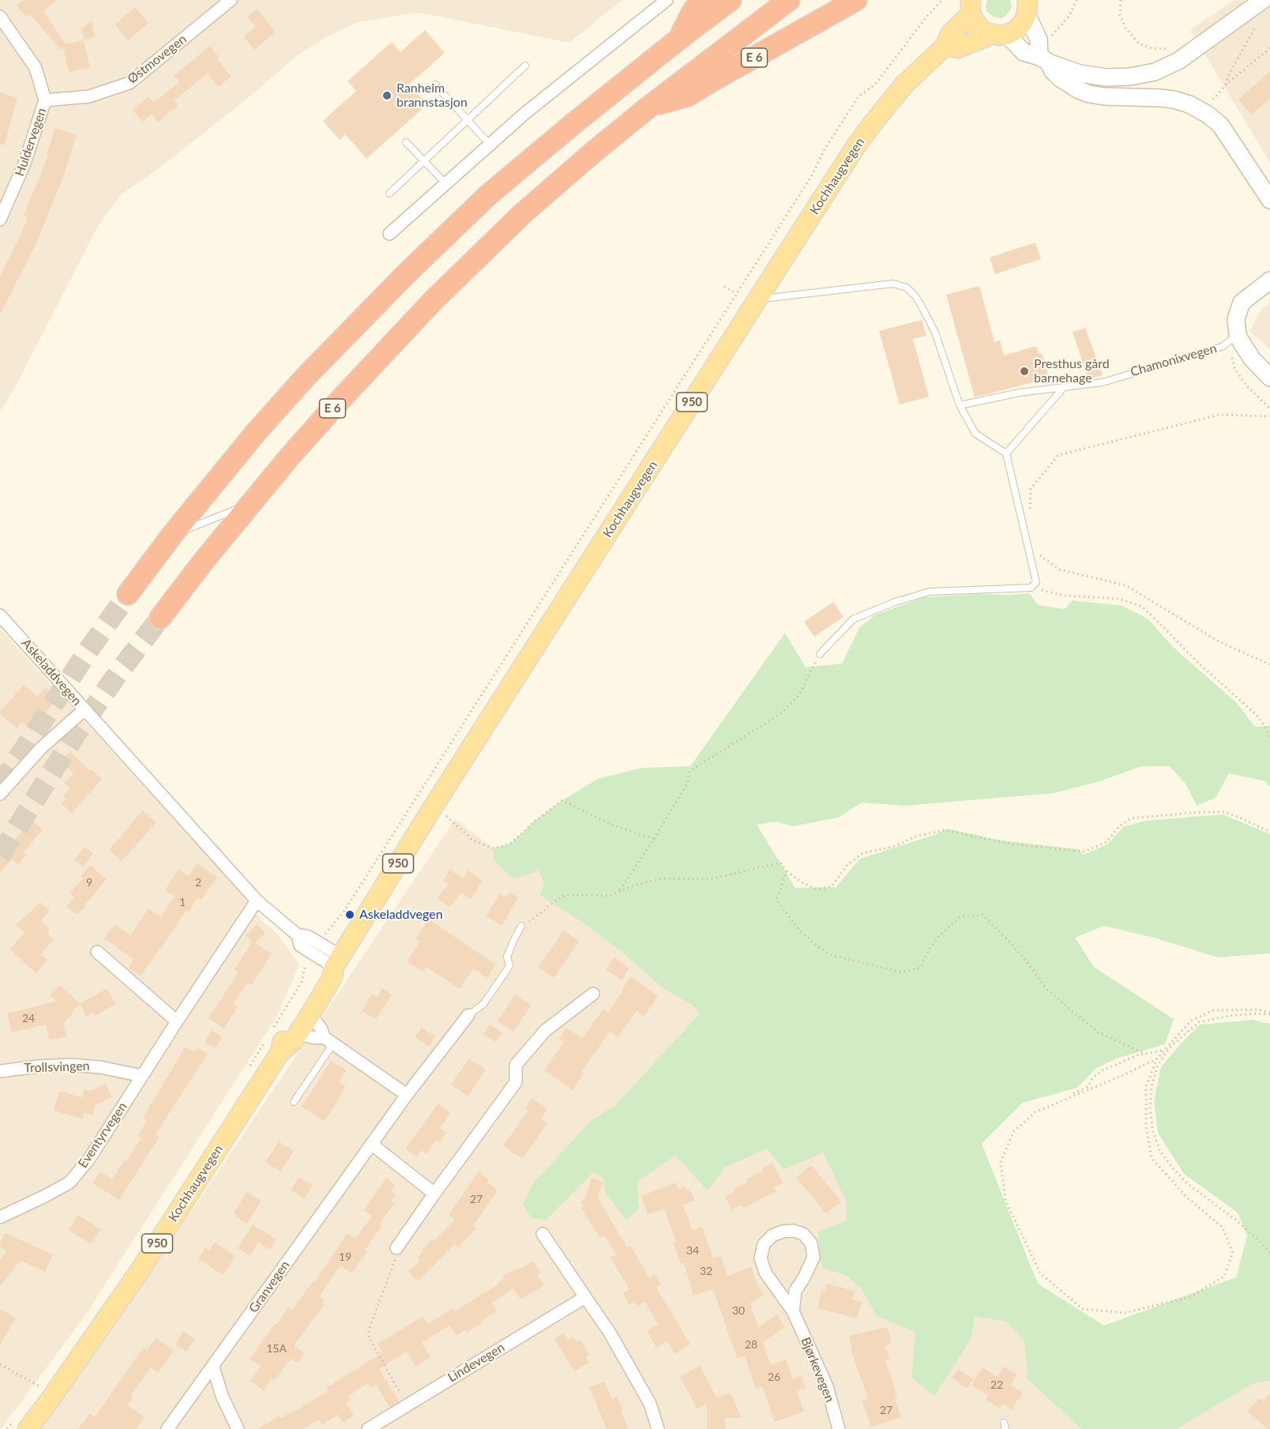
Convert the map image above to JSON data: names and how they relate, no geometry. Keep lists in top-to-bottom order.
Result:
{
  "streets": {
    "highway": ["E 6"],
    "main road": ["Kochhaugvegen", "950"],
    "street": [
      "Østmovegen",
      "Huldervegen",
      "Askeladdvegen",
      "Trollsvingen",
      "Eventyrvegen",
      "Granvegen",
      "Lindevegen",
      "Bjørkevegen"
    ],
    "lane": ["Chamonixvegen"]
  },
  "crossings": [
    ["Østmovegen", "Huldervegen"],
    ["Kochhaugvegen", "950"],
    ["Kochhaugvegen", "Askeladdvegen"],
    ["Askeladdvegen", "Eventyrvegen"],
    ["Trollsvingen", "Eventyrvegen"]
  ],
  "places": ["Ranheim brannstasjon", "Presthus gård barnehage", "Askeladdvegen"],
  "house_numbers": [
    "9",
    "2",
    "1",
    "24",
    "27",
    "34",
    "19",
    "32",
    "30",
    "28",
    "15A",
    "26",
    "22",
    "27"
  ]
}
